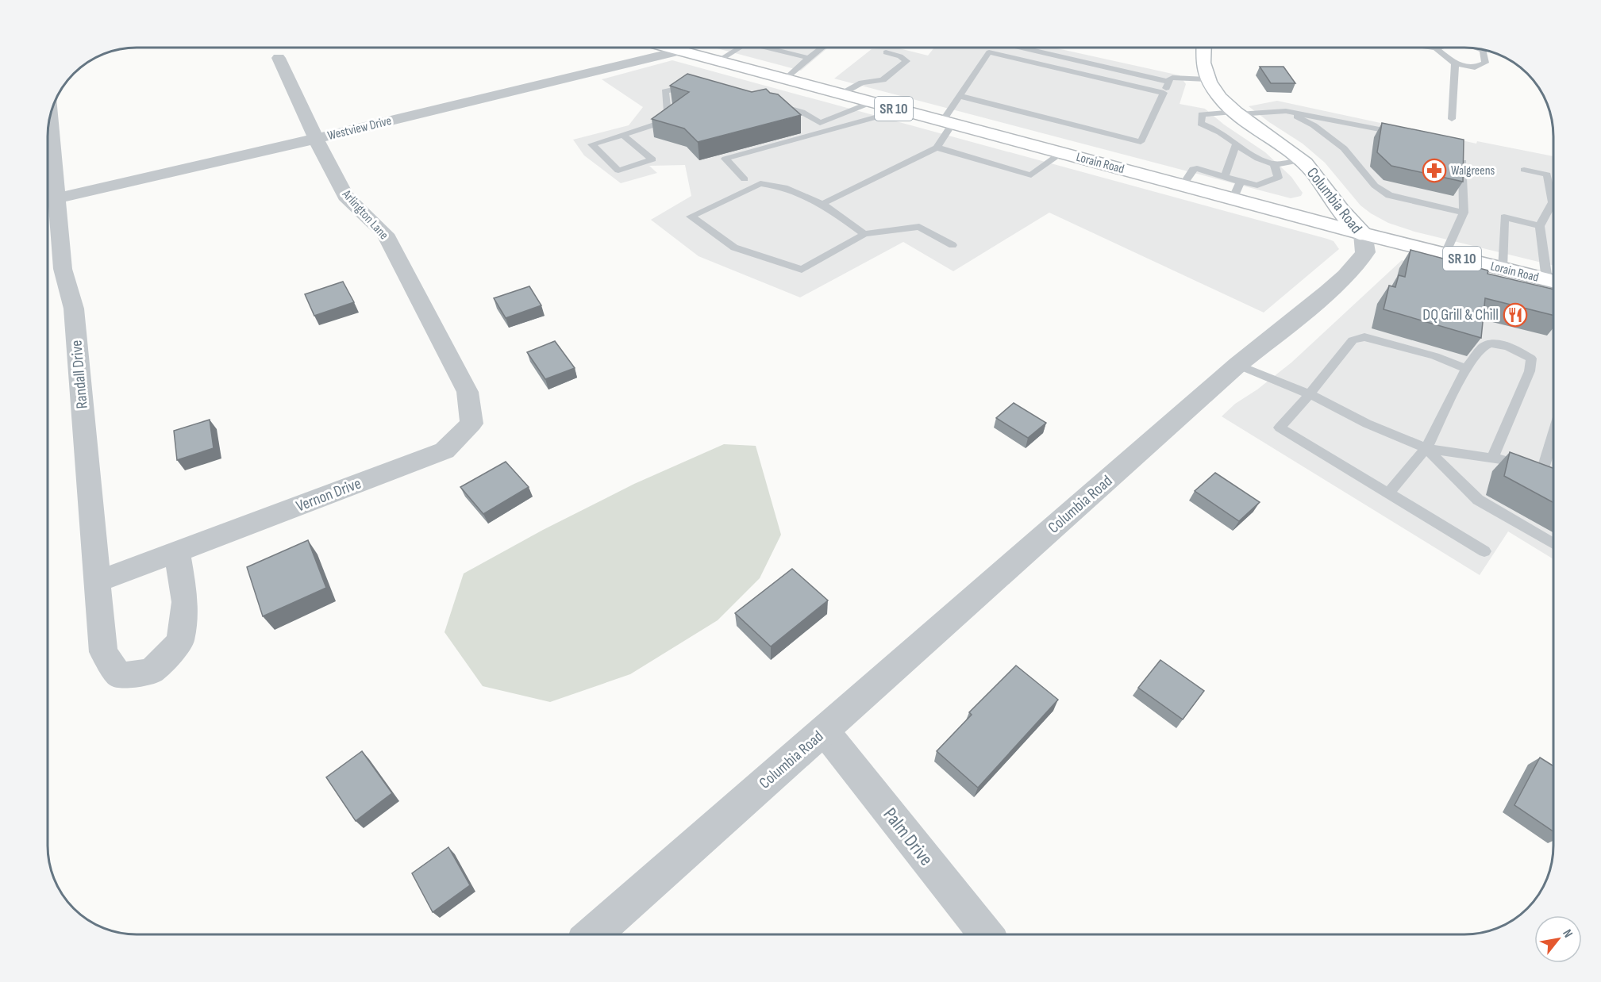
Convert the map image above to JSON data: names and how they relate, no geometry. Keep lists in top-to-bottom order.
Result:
{
  "streets": {
    "main road": ["SR 10", "Lorain Road", "Columbia Road"],
    "street": [
      "Westview Drive",
      "Arlington Lane",
      "Randall Drive",
      "Vernon Drive",
      "Palm Drive"
    ]
  },
  "crossings": [
    ["Westview Drive", "Arlington Lane"],
    ["Westview Drive", "Randall Drive"],
    ["Lorain Road", "Columbia Road"],
    ["Columbia Road", "Palm Drive"],
    ["Arlington Lane", "Vernon Drive"],
    ["Randall Drive", "Vernon Drive"]
  ],
  "places": {
    "pharmacy": ["Walgreens"],
    "restaurant": ["DQ Grill & Chill"]
  },
  "north": "top right"
}
